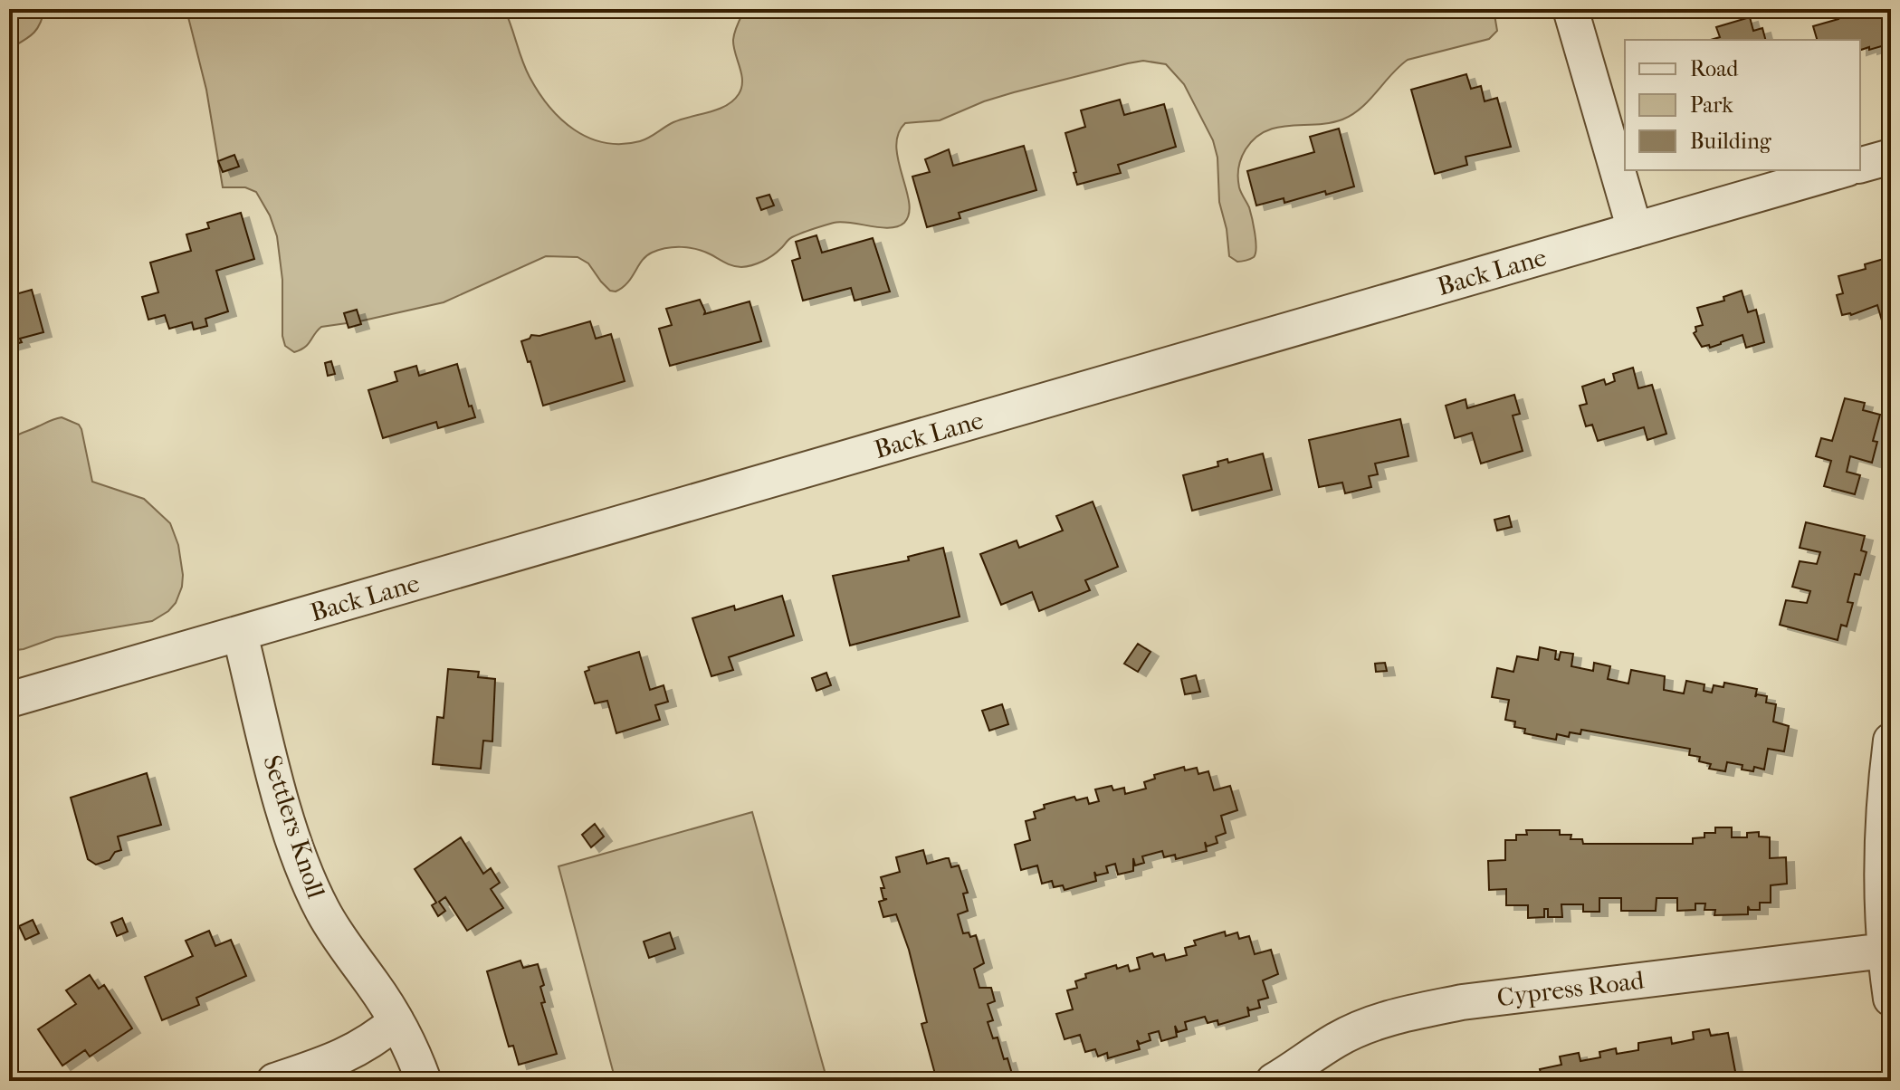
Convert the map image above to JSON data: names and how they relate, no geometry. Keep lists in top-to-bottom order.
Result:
{
  "streets": {
    "street": ["Back Lane", "Settlers Knoll", "Cypress Road"]
  },
  "crossings": [
    ["Back Lane", "Settlers Knoll"]
  ],
  "legend": ["Road", "Park", "Building"]
}
